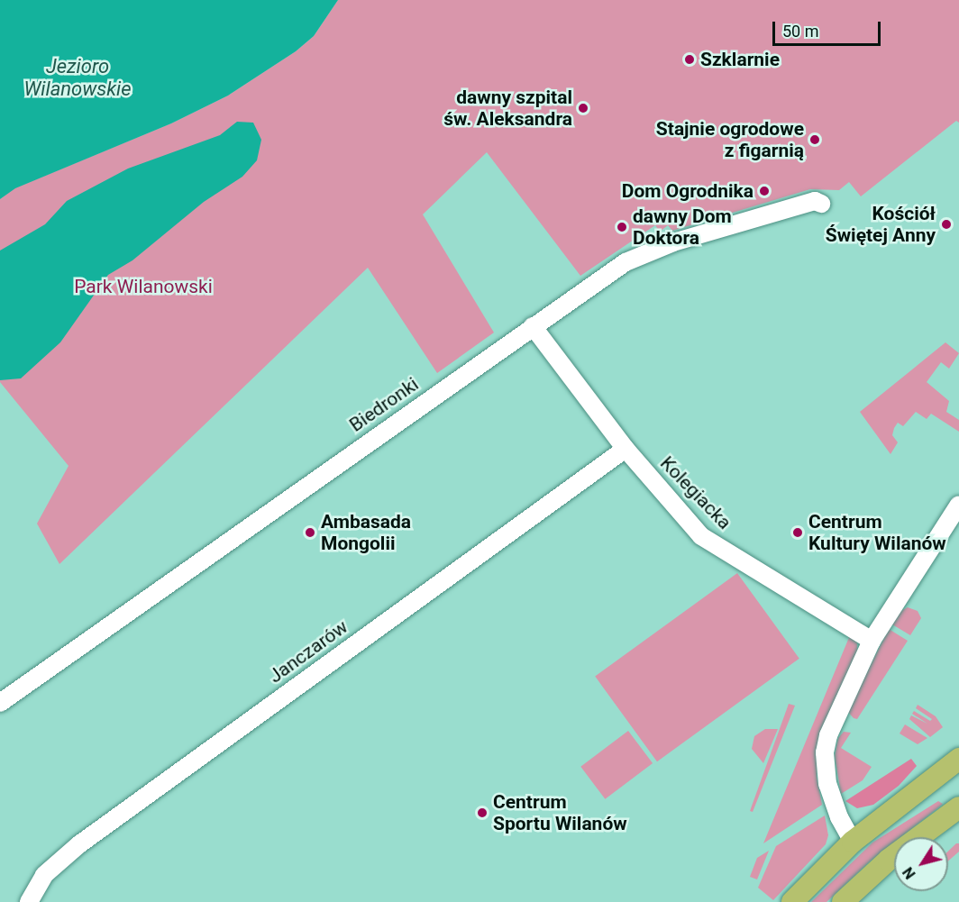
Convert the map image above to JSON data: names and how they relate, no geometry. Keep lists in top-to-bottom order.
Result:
{
  "streets": {
    "street": ["Biedronki", "Kolegiacka", "Janczarów"]
  },
  "crossings": [
    ["Biedronki", "Kolegiacka"],
    ["Kolegiacka", "Janczarów"]
  ],
  "water": ["Jezioro Wilanowskie"],
  "parks": ["Park Wilanowski"],
  "places": [
    "Szklarnie",
    "dawny szpital św. Aleksandra",
    "Stajnie ogrodowe z figarnią",
    "Dom Ogrodnika",
    "Kościół Świętej Anny",
    "dawny Dom Doktora",
    "Ambasada Mongolii",
    "Centrum Kultury Wilanów",
    "Centrum Sportu Wilanów"
  ],
  "scale_bar": "50 m",
  "north": "bottom left"
}
